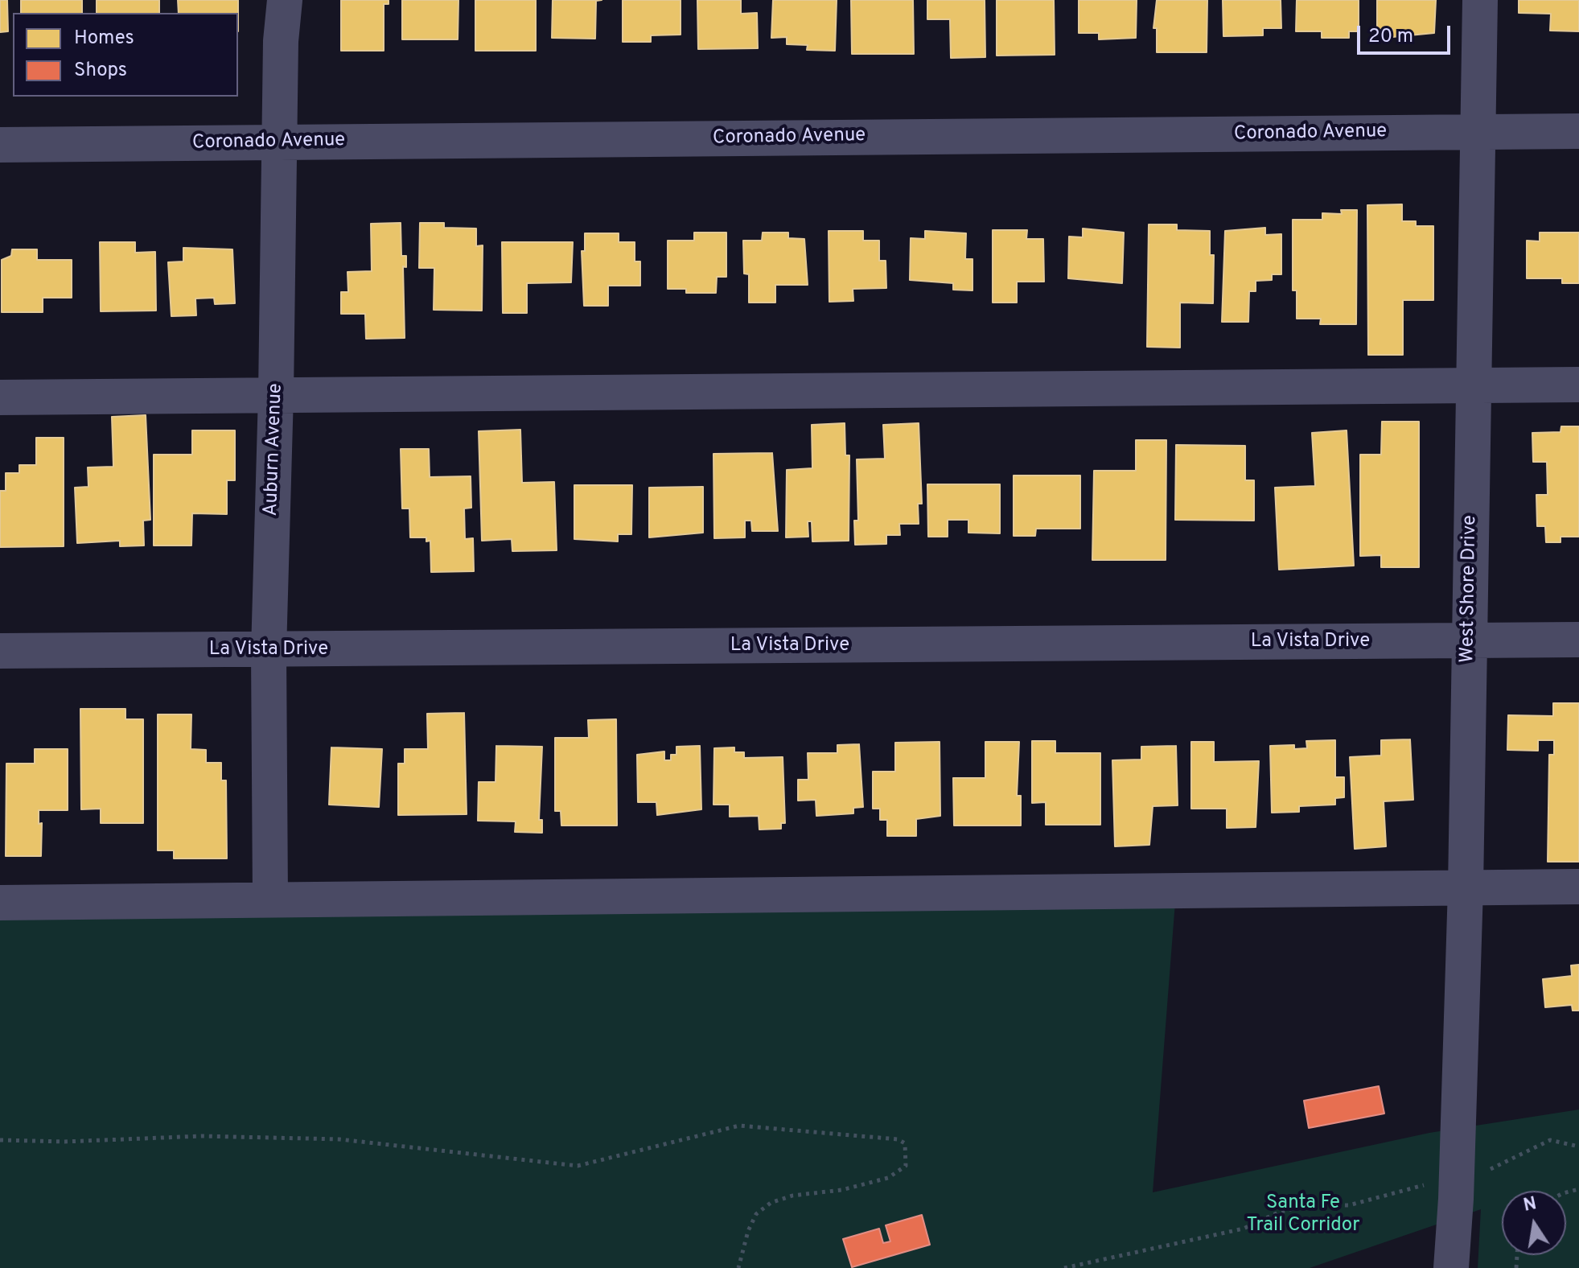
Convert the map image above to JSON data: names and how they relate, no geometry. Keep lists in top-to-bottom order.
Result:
{
  "streets": {
    "street": [
      "Coronado Avenue",
      "Auburn Avenue",
      "West Shore Drive",
      "La Vista Drive"
    ]
  },
  "crossings": [
    ["Coronado Avenue", "Auburn Avenue"],
    ["Coronado Avenue", "West Shore Drive"],
    ["Auburn Avenue", "La Vista Drive"],
    ["West Shore Drive", "La Vista Drive"]
  ],
  "parks": ["Santa Fe Trail Corridor"],
  "legend": ["Homes", "Shops"],
  "scale_bar": "20 m",
  "north": "top"
}
